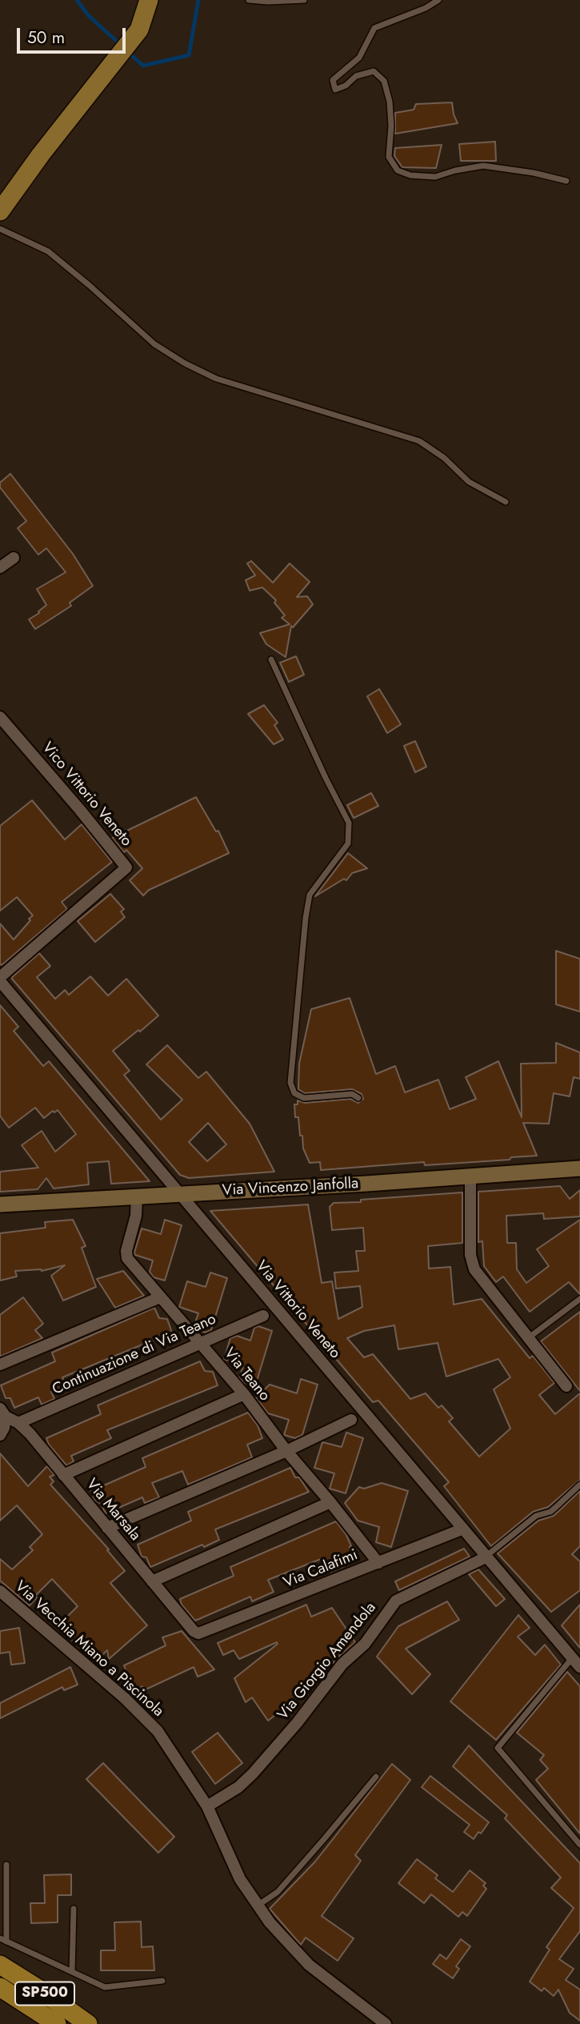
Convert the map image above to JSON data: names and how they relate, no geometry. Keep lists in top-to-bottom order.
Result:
{
  "streets": {
    "highway": ["SP500"],
    "main road": ["Via Vincenzo Janfolla"],
    "street": [
      "Vico Vittorio Veneto",
      "Via Vittorio Veneto",
      "Continuazione di Via Teano",
      "Via Teano",
      "Via Marsala",
      "Via Calafimi",
      "Via Vecchia Miano a Piscinola",
      "Via Giorgio Amendola"
    ]
  },
  "crossings": [
    ["Vico Vittorio Veneto", "Via Vittorio Veneto"],
    ["Via Vincenzo Janfolla", "Via Vittorio Veneto"],
    ["Via Vincenzo Janfolla", "Via Teano"],
    ["Via Vittorio Veneto", "Via Calafimi"],
    ["Via Vittorio Veneto", "Via Giorgio Amendola"],
    ["Continuazione di Via Teano", "Via Teano"],
    ["Continuazione di Via Teano", "Via Marsala"],
    ["Via Teano", "Via Calafimi"],
    ["Via Marsala", "Via Calafimi"],
    ["Via Vecchia Miano a Piscinola", "Via Giorgio Amendola"]
  ],
  "scale_bar": "50 m"
}
